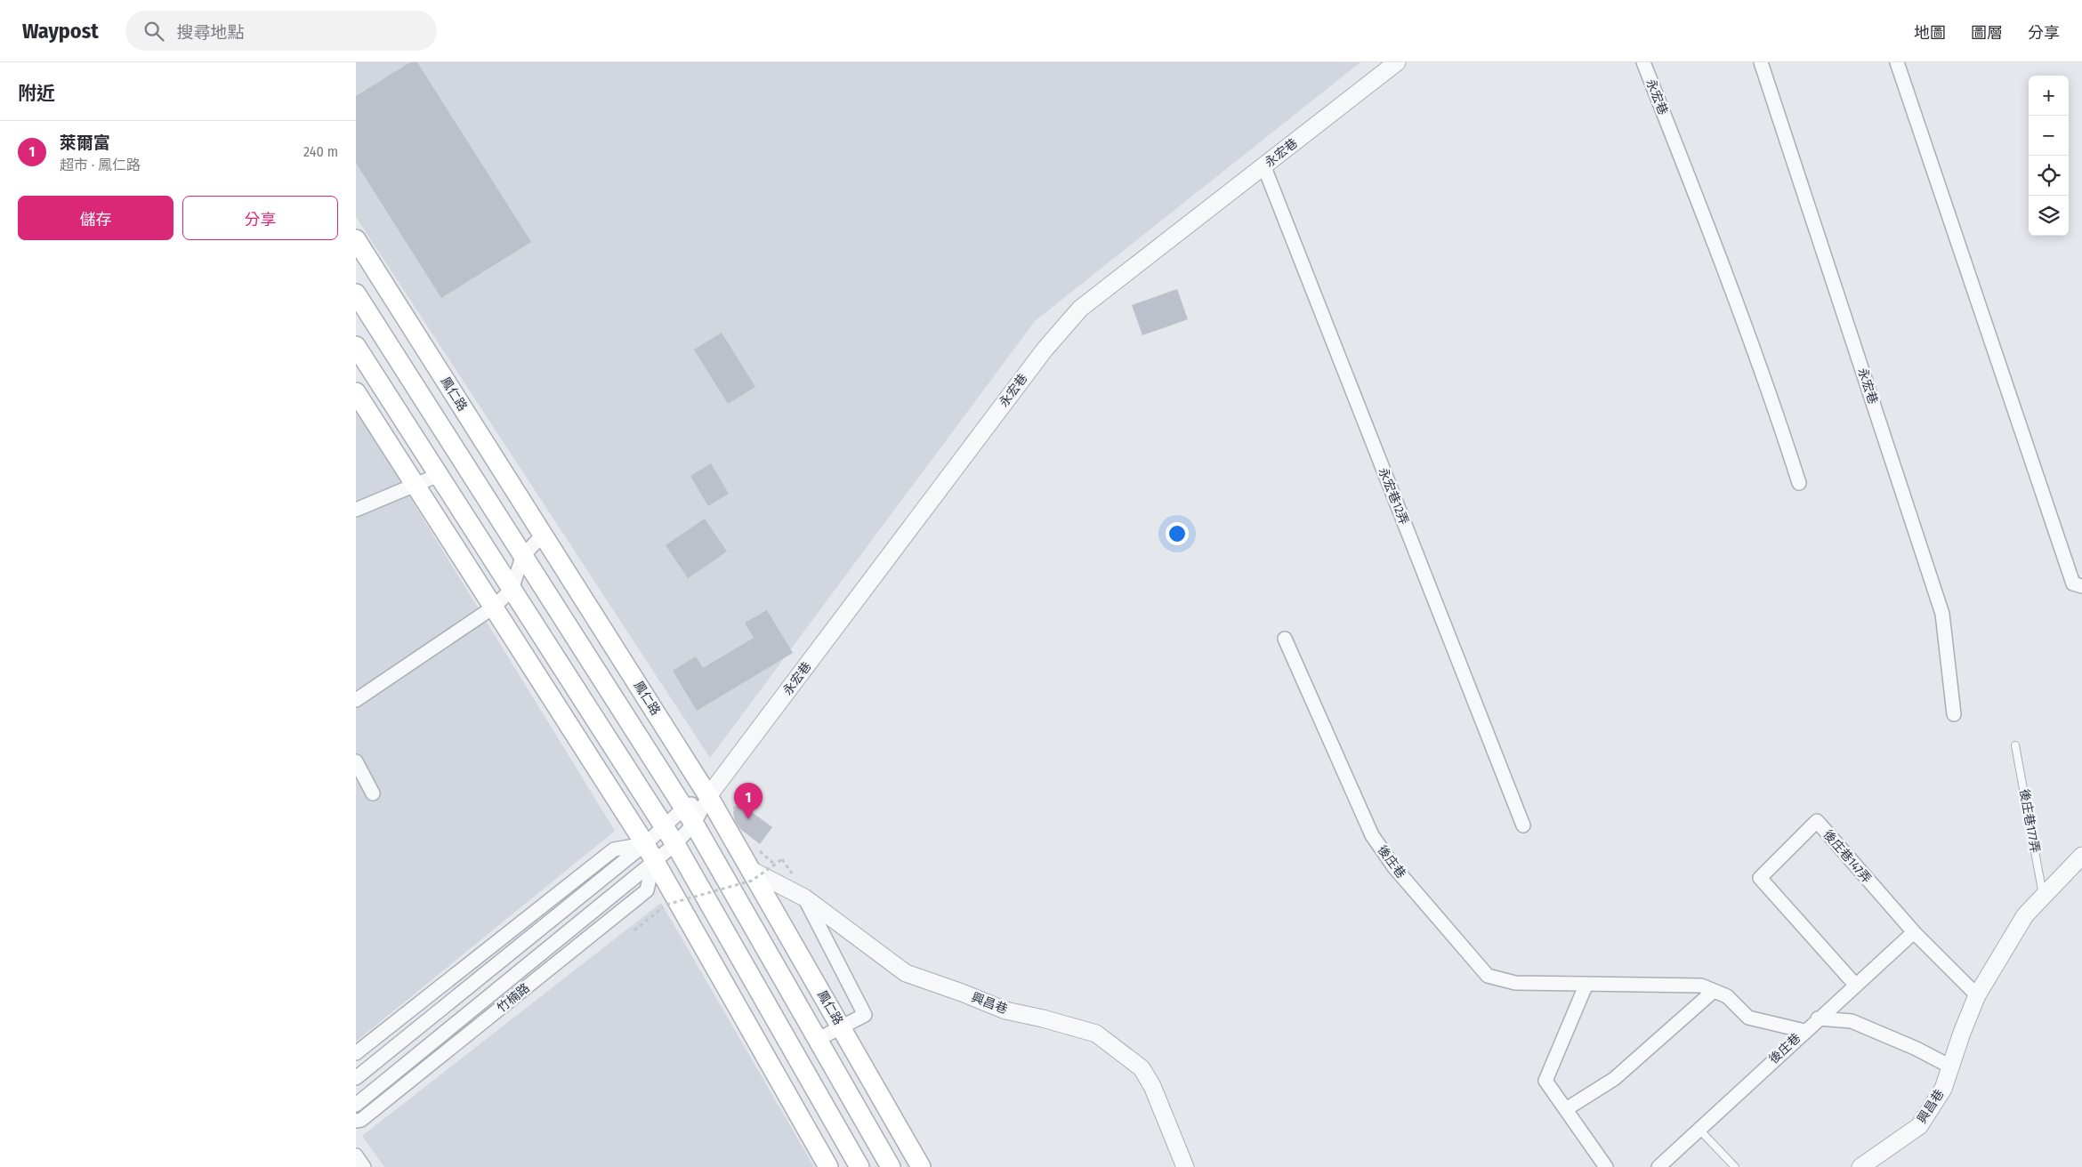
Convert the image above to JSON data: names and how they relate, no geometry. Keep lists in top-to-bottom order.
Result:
{
  "streets": {
    "main road": ["鳳仁路"],
    "street": [
      "永宏巷",
      "永宏巷12弄",
      "後庄巷147弄",
      "後庄巷",
      "竹楠路",
      "興昌巷"
    ],
    "lane": ["後庄巷177弄"]
  },
  "crossings": [
    ["永宏巷", "鳳仁路"],
    ["永宏巷", "永宏巷12弄"],
    ["永宏巷", "竹楠路"],
    ["鳳仁路", "竹楠路"],
    ["鳳仁路", "興昌巷"],
    ["後庄巷147弄", "後庄巷"],
    ["後庄巷147弄", "興昌巷"]
  ],
  "page": {
    "header": "Waypost",
    "search": "搜尋地點",
    "nav": ["地圖", "圖層", "分享"],
    "heading": "附近",
    "map_buttons": ["+", "−"],
    "list": [
      {
        "mark": "1",
        "name": "萊爾富",
        "note": "超市 · 鳳仁路",
        "value": "240 m"
      }
    ],
    "buttons": ["儲存", "分享"],
    "pins": "1"
  }
}
